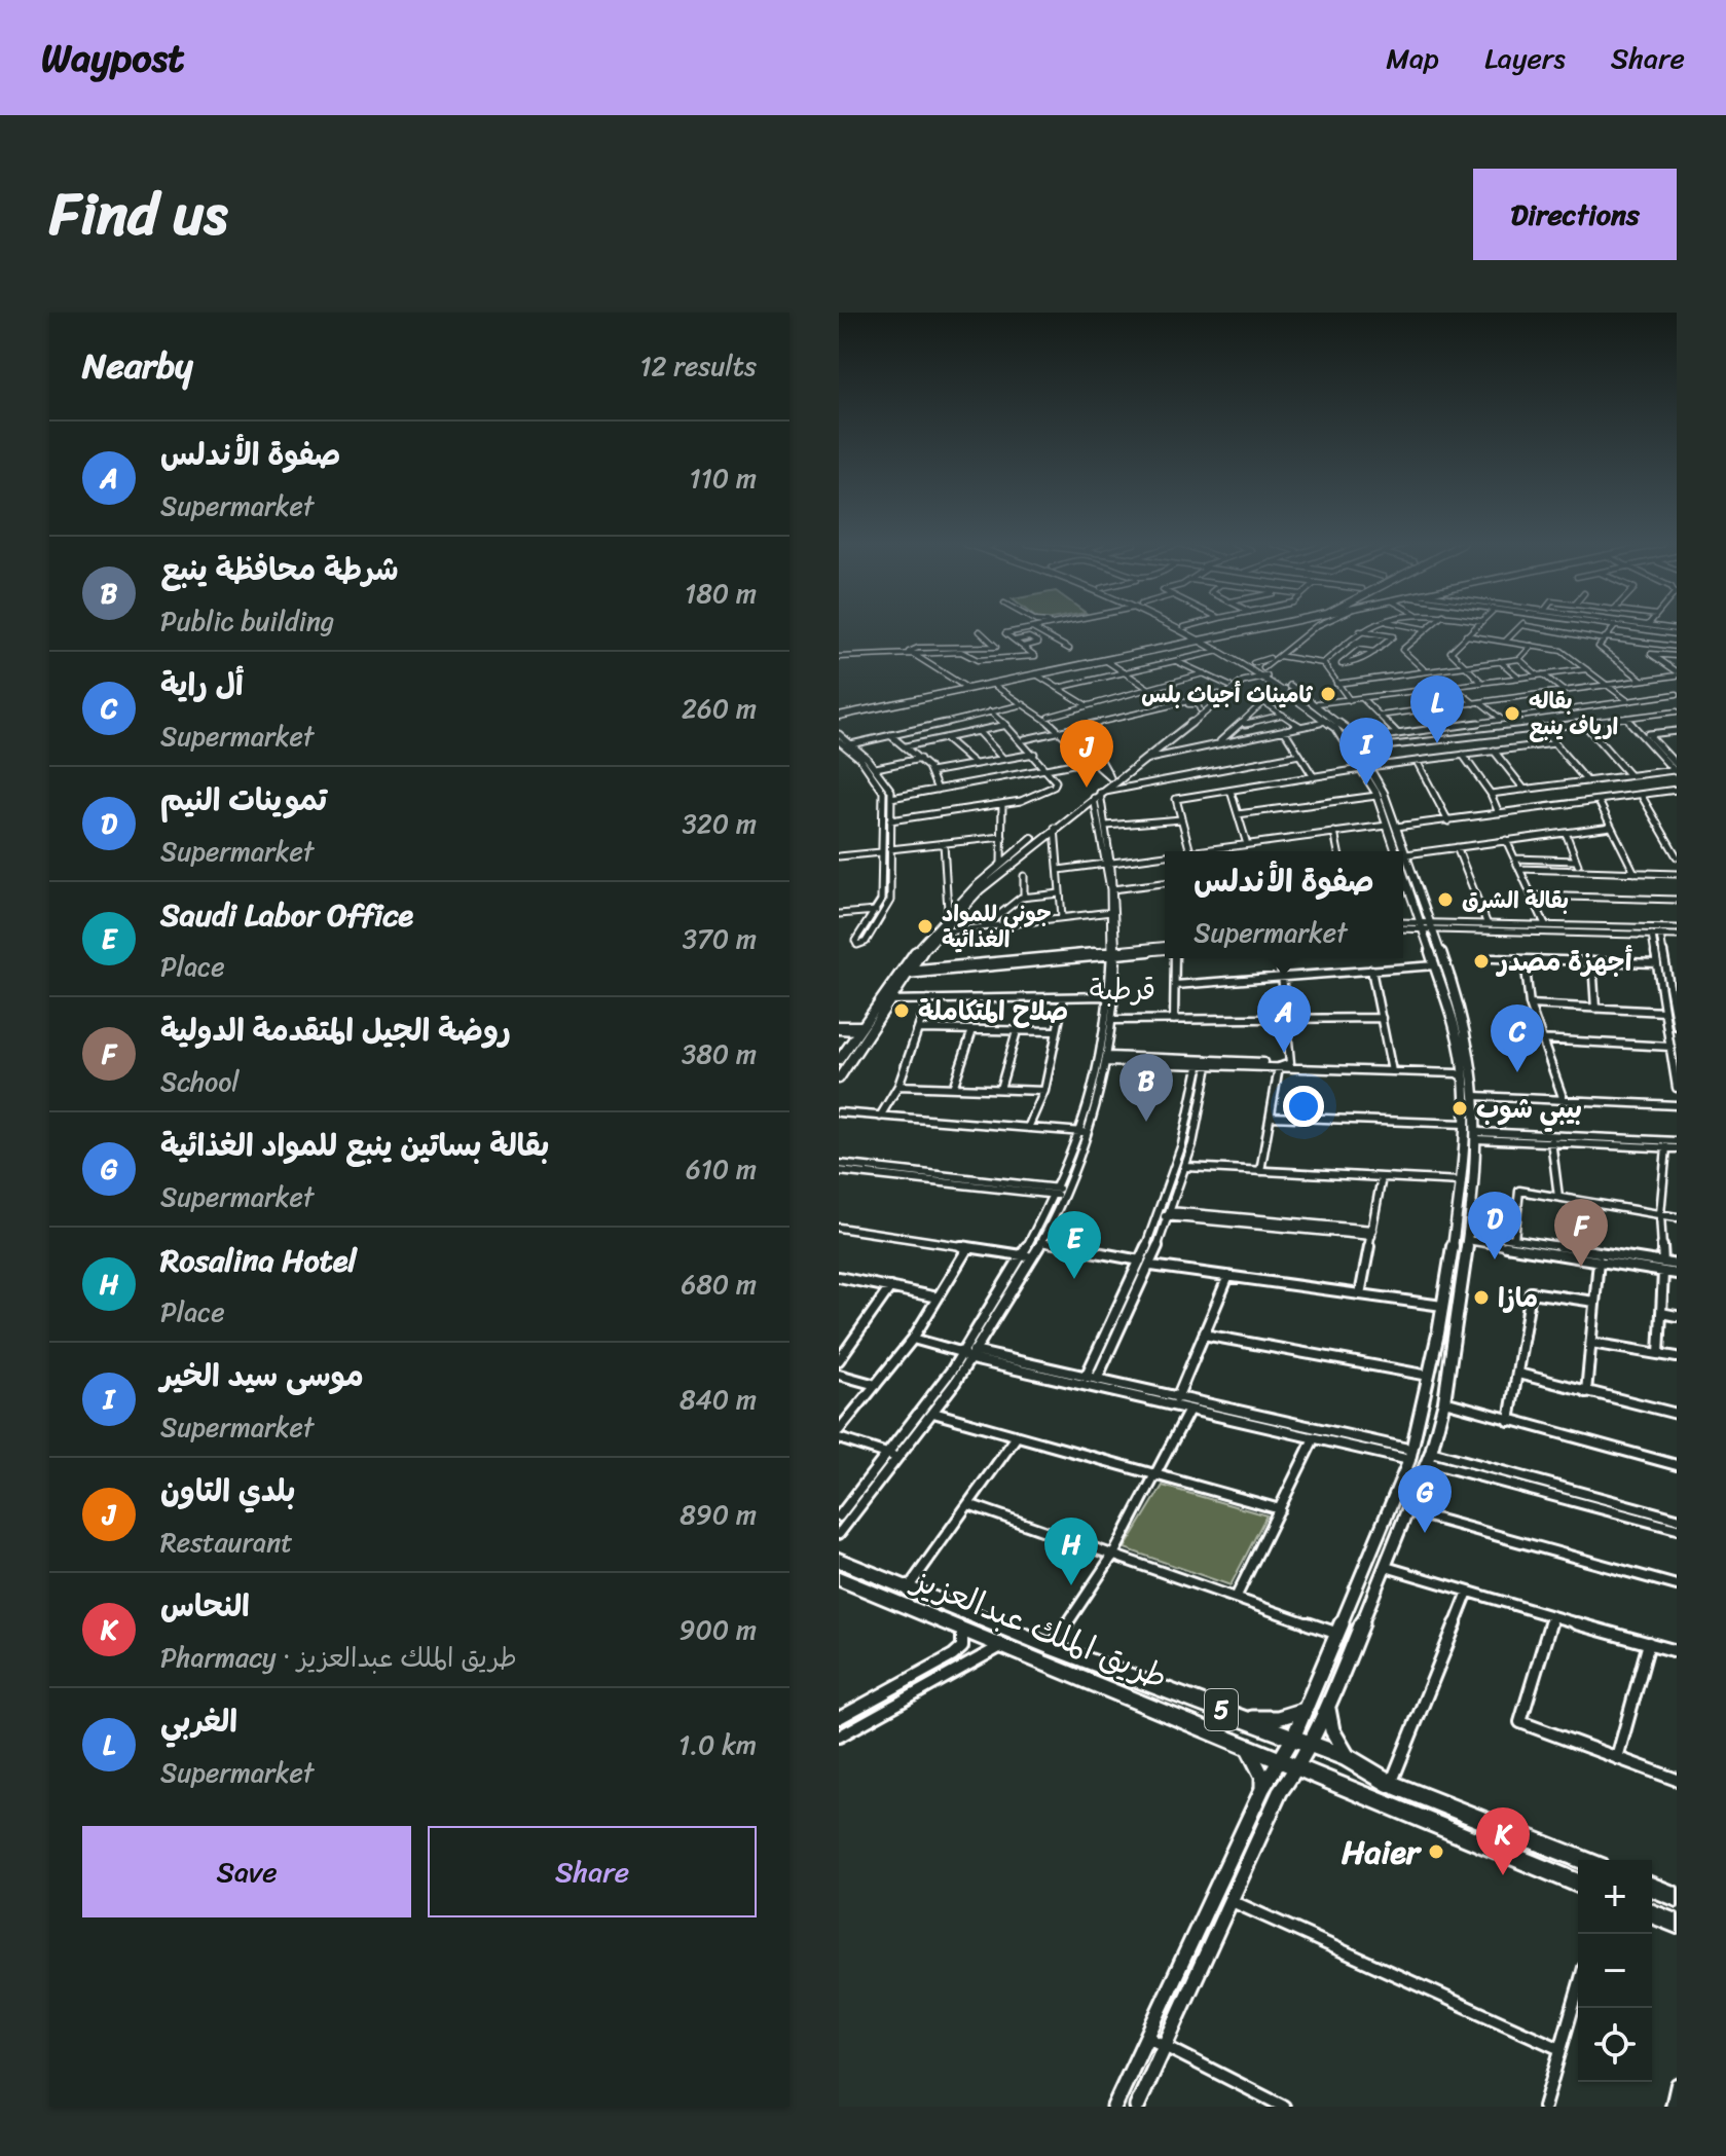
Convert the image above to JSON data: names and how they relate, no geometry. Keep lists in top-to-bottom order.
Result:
{
  "streets": {
    "highway": ["طريق الملك عبدالعزيز", "5"]
  },
  "districts": ["قرطبة"],
  "places": [
    "ثاميناث أجياث بلس",
    "بقاله ارياف ينبع",
    "بقالة الشرق",
    "جوني للمواد الغذائية",
    "أجهزة مصدر",
    "صلاح المتكاملة",
    "بيبي شوب",
    "مازا",
    "Haier"
  ],
  "page": {
    "header": "Waypost",
    "nav": ["Map", "Layers", "Share"],
    "title": "Find us",
    "buttons": [
      "Directions",
      ["Save", "Share"]
    ],
    "heading": ["Nearby", "12 results"],
    "list": [
      {
        "mark": "A",
        "name": "صفوة الأندلس",
        "note": "Supermarket",
        "value": "110 m"
      },
      {
        "mark": "B",
        "name": "شرطة محافظة ينبع",
        "note": "Public building",
        "value": "180 m"
      },
      {
        "mark": "C",
        "name": "أل راية",
        "note": "Supermarket",
        "value": "260 m"
      },
      {
        "mark": "D",
        "name": "تموينات النيم",
        "note": "Supermarket",
        "value": "320 m"
      },
      {
        "mark": "E",
        "name": "Saudi Labor Office",
        "note": "Place",
        "value": "370 m"
      },
      {
        "mark": "F",
        "name": "روضة الجيل المتقدمة الدولية",
        "note": "School",
        "value": "380 m"
      },
      {
        "mark": "G",
        "name": "بقالة بساتين ينبع للمواد الغذائية",
        "note": "Supermarket",
        "value": "610 m"
      },
      {
        "mark": "H",
        "name": "Rosalina Hotel",
        "note": "Place",
        "value": "680 m"
      },
      {
        "mark": "I",
        "name": "موسى سيد الخير",
        "note": "Supermarket",
        "value": "840 m"
      },
      {
        "mark": "J",
        "name": "بلدي التاون",
        "note": "Restaurant",
        "value": "890 m"
      },
      {
        "mark": "K",
        "name": "النحاس",
        "note": "Pharmacy · طريق الملك عبدالعزيز",
        "value": "900 m"
      },
      {
        "mark": "L",
        "name": "الغربي",
        "note": "Supermarket",
        "value": "1.0 km"
      }
    ],
    "pins": [
      "L",
      "I",
      "J",
      "A",
      "C",
      "B",
      "D",
      "F",
      "E",
      "G",
      "H",
      "K"
    ],
    "popup": ["صفوة الأندلس", "Supermarket"],
    "map_buttons": ["+", "−"]
  }
}
